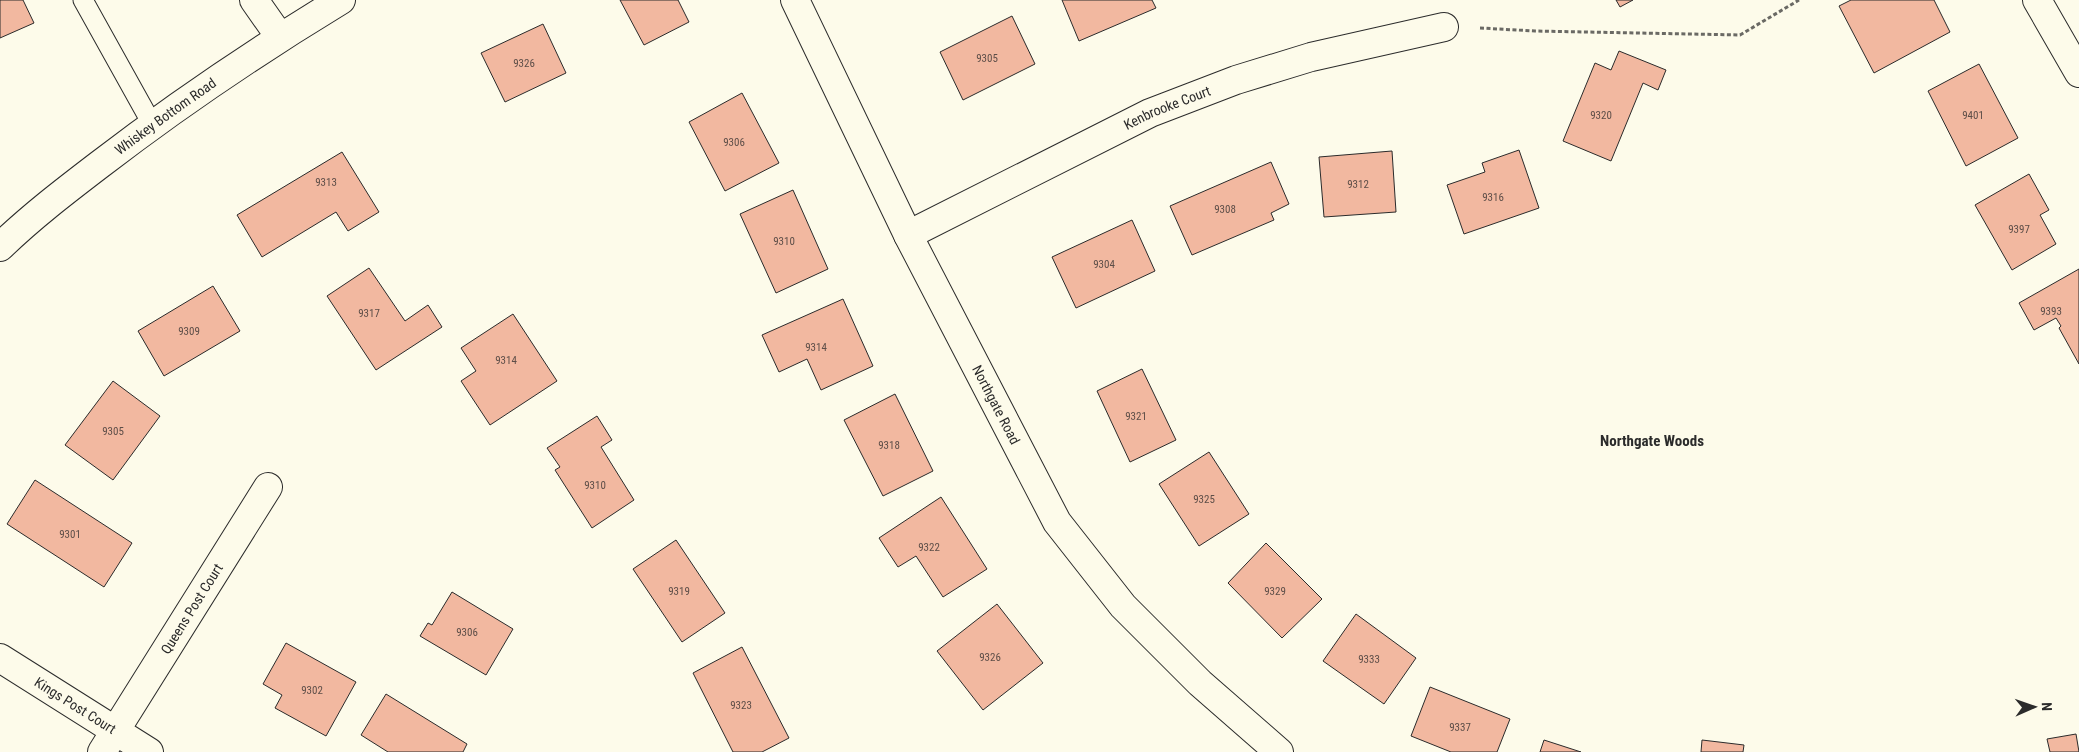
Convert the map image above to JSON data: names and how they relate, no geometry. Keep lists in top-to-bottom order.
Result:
{
  "streets": {
    "street": [
      "Kenbrooke Court",
      "Whiskey Bottom Road",
      "Northgate Road",
      "Queens Post Court",
      "Kings Post Court"
    ]
  },
  "crossings": [
    ["Kenbrooke Court", "Northgate Road"],
    ["Queens Post Court", "Kings Post Court"]
  ],
  "districts": ["Northgate Woods"],
  "house_numbers": [
    "9305",
    "9326",
    "9320",
    "9401",
    "9306",
    "9313",
    "9312",
    "9316",
    "9308",
    "9397",
    "9310",
    "9304",
    "9393",
    "9317",
    "9309",
    "9314",
    "9314",
    "9321",
    "9305",
    "9318",
    "9310",
    "9325",
    "9301",
    "9322",
    "9319",
    "9329",
    "9306",
    "9326",
    "9333",
    "9302",
    "9323",
    "9337"
  ],
  "north": "right"
}
